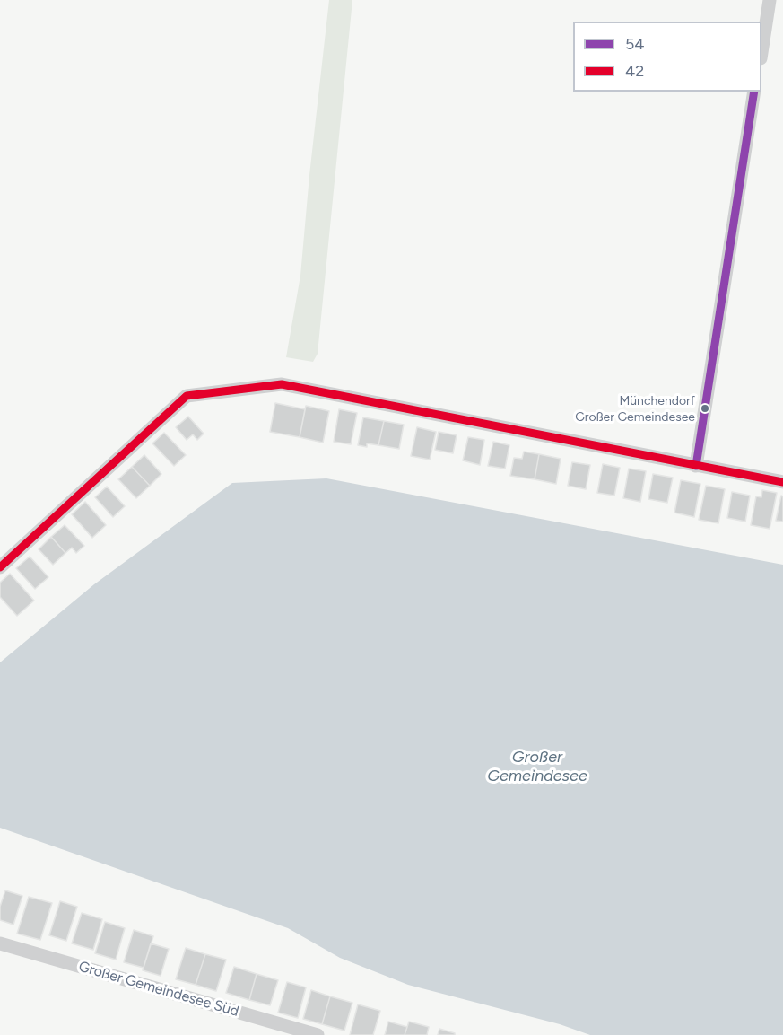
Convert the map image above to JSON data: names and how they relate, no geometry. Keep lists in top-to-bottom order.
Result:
{
  "streets": {
    "street": ["Großer Gemeindesee Süd"]
  },
  "water": ["Großer Gemeindesee"],
  "places": ["Münchendorf Großer Gemeindesee"],
  "lines": ["transit line 54", "transit line 42"],
  "legend": ["54", "42"]
}
